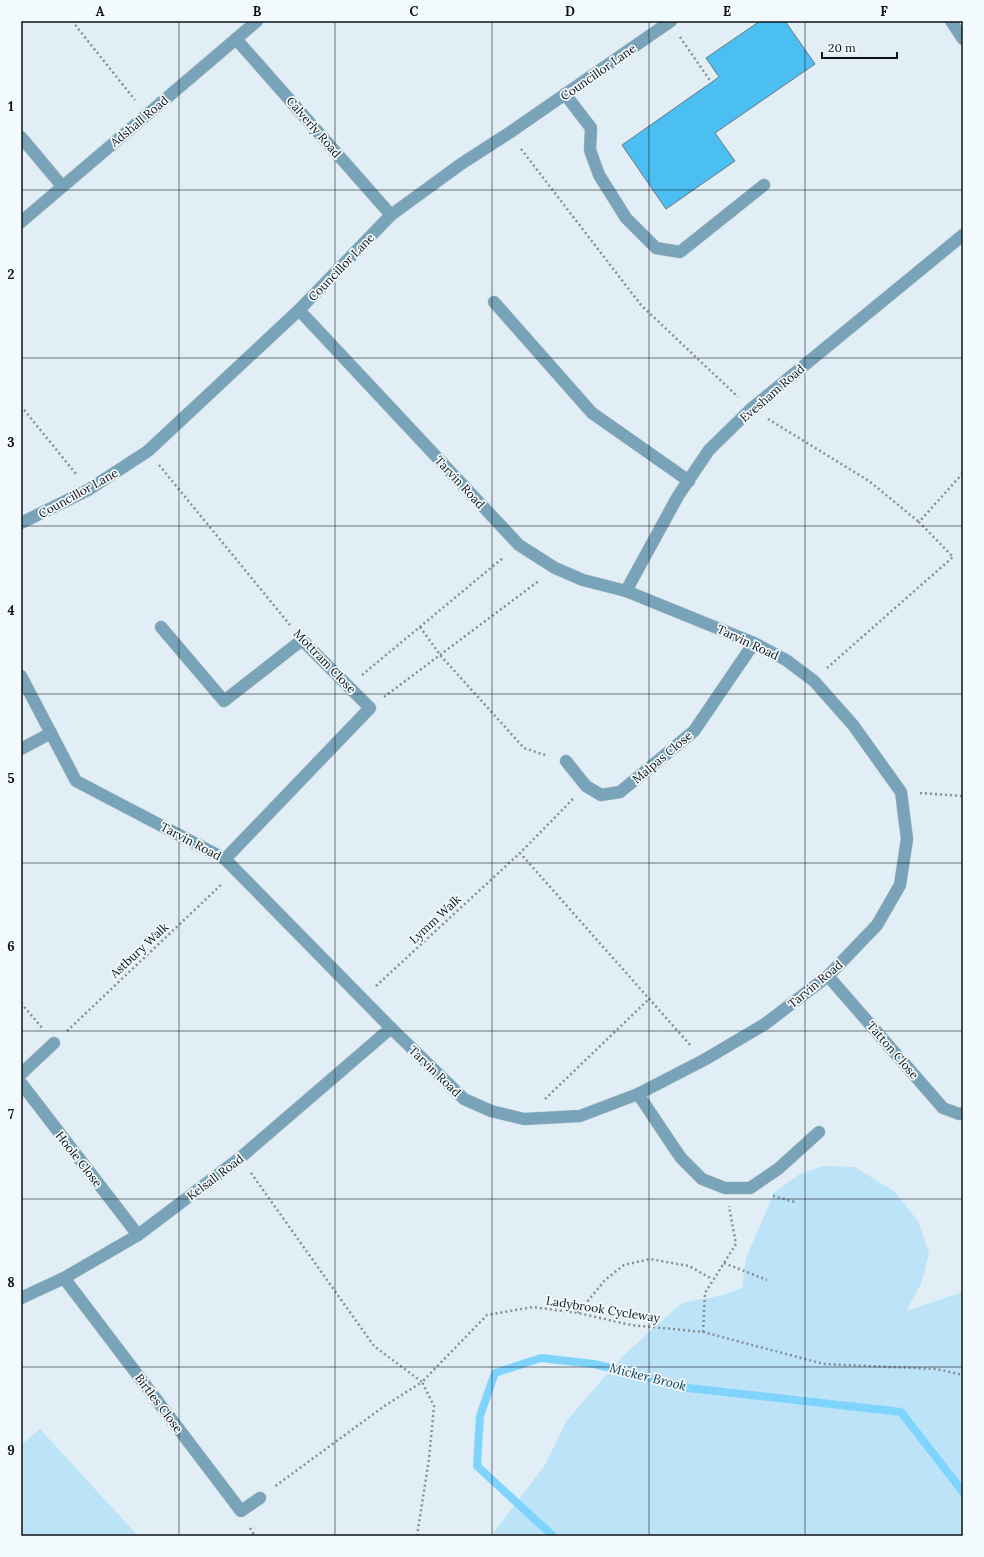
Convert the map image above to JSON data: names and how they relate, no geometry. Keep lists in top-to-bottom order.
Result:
{
  "streets": {
    "street": [
      "Councillor Lane",
      "Adshall Road",
      "Calverly Road",
      "Evesham Road",
      "Tarvin Road",
      "Mottram Close",
      "Malpas Close",
      "Tatton Close",
      "Hoole Close",
      "Kelsall Road",
      "Birtles Close"
    ],
    "path": ["Lymm Walk", "Astbury Walk", "Ladybrook Cycleway"]
  },
  "crossings": [
    ["Councillor Lane", "Calverly Road"],
    ["Councillor Lane", "Tarvin Road"],
    ["Councillor Lane", "Mottram Close"],
    ["Adshall Road", "Calverly Road"],
    ["Evesham Road", "Tarvin Road"],
    ["Tarvin Road", "Malpas Close"],
    ["Tarvin Road", "Lymm Walk"],
    ["Tarvin Road", "Astbury Walk"],
    ["Tarvin Road", "Tatton Close"],
    ["Tarvin Road", "Kelsall Road"],
    ["Malpas Close", "Lymm Walk"],
    ["Hoole Close", "Kelsall Road"],
    ["Kelsall Road", "Birtles Close"],
    ["Ladybrook Cycleway", "Birtles Close"]
  ],
  "water": ["Micker Brook"],
  "scale_bar": "20 m",
  "grid": {
    "columns": [
      "A",
      "B",
      "C",
      "D",
      "E",
      "F"
    ],
    "rows": [
      "1",
      "2",
      "3",
      "4",
      "5",
      "6",
      "7",
      "8",
      "9"
    ]
  }
}
